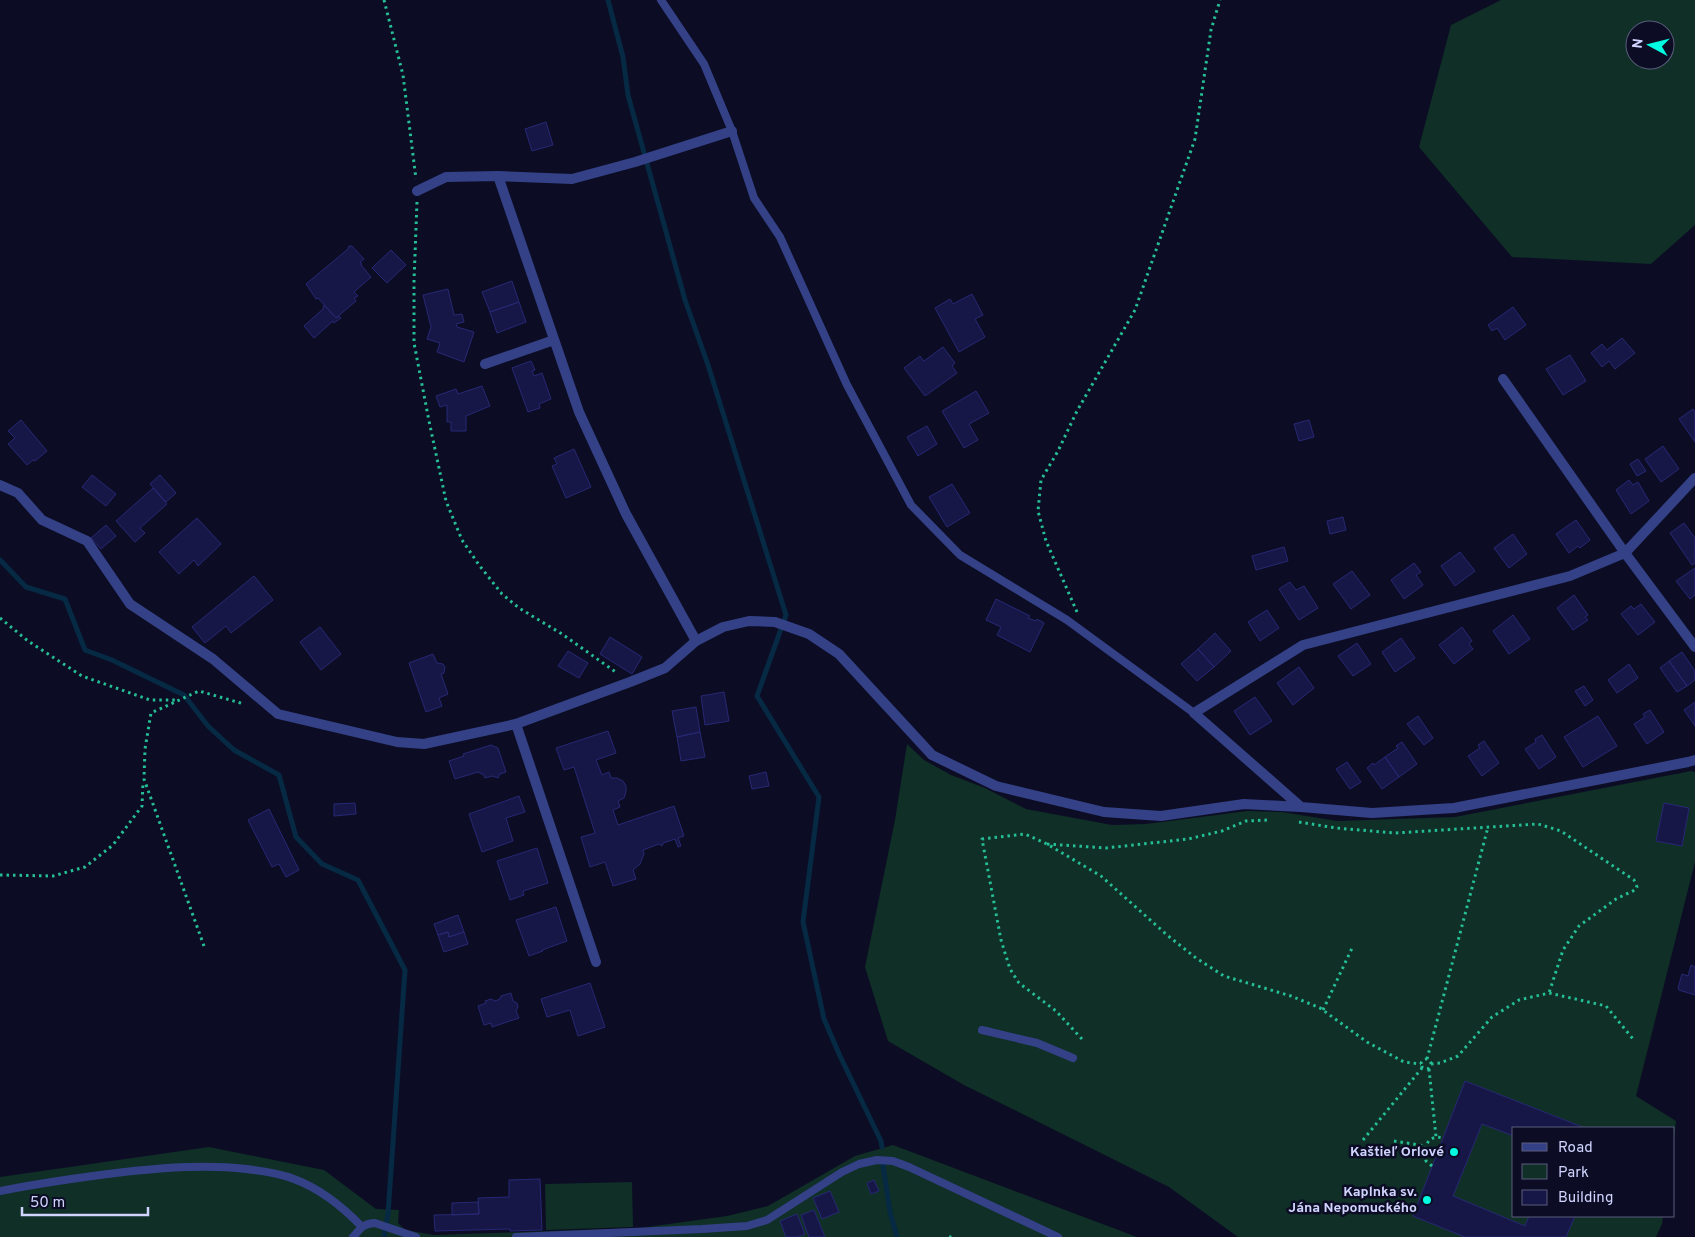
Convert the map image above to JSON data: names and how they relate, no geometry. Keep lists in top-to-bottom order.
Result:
{
  "places": ["Kaštieľ Orlové", "Kaplnka sv. Jána Nepomuckého"],
  "legend": ["Road", "Park", "Building"],
  "scale_bar": "50 m",
  "north": "left"
}
